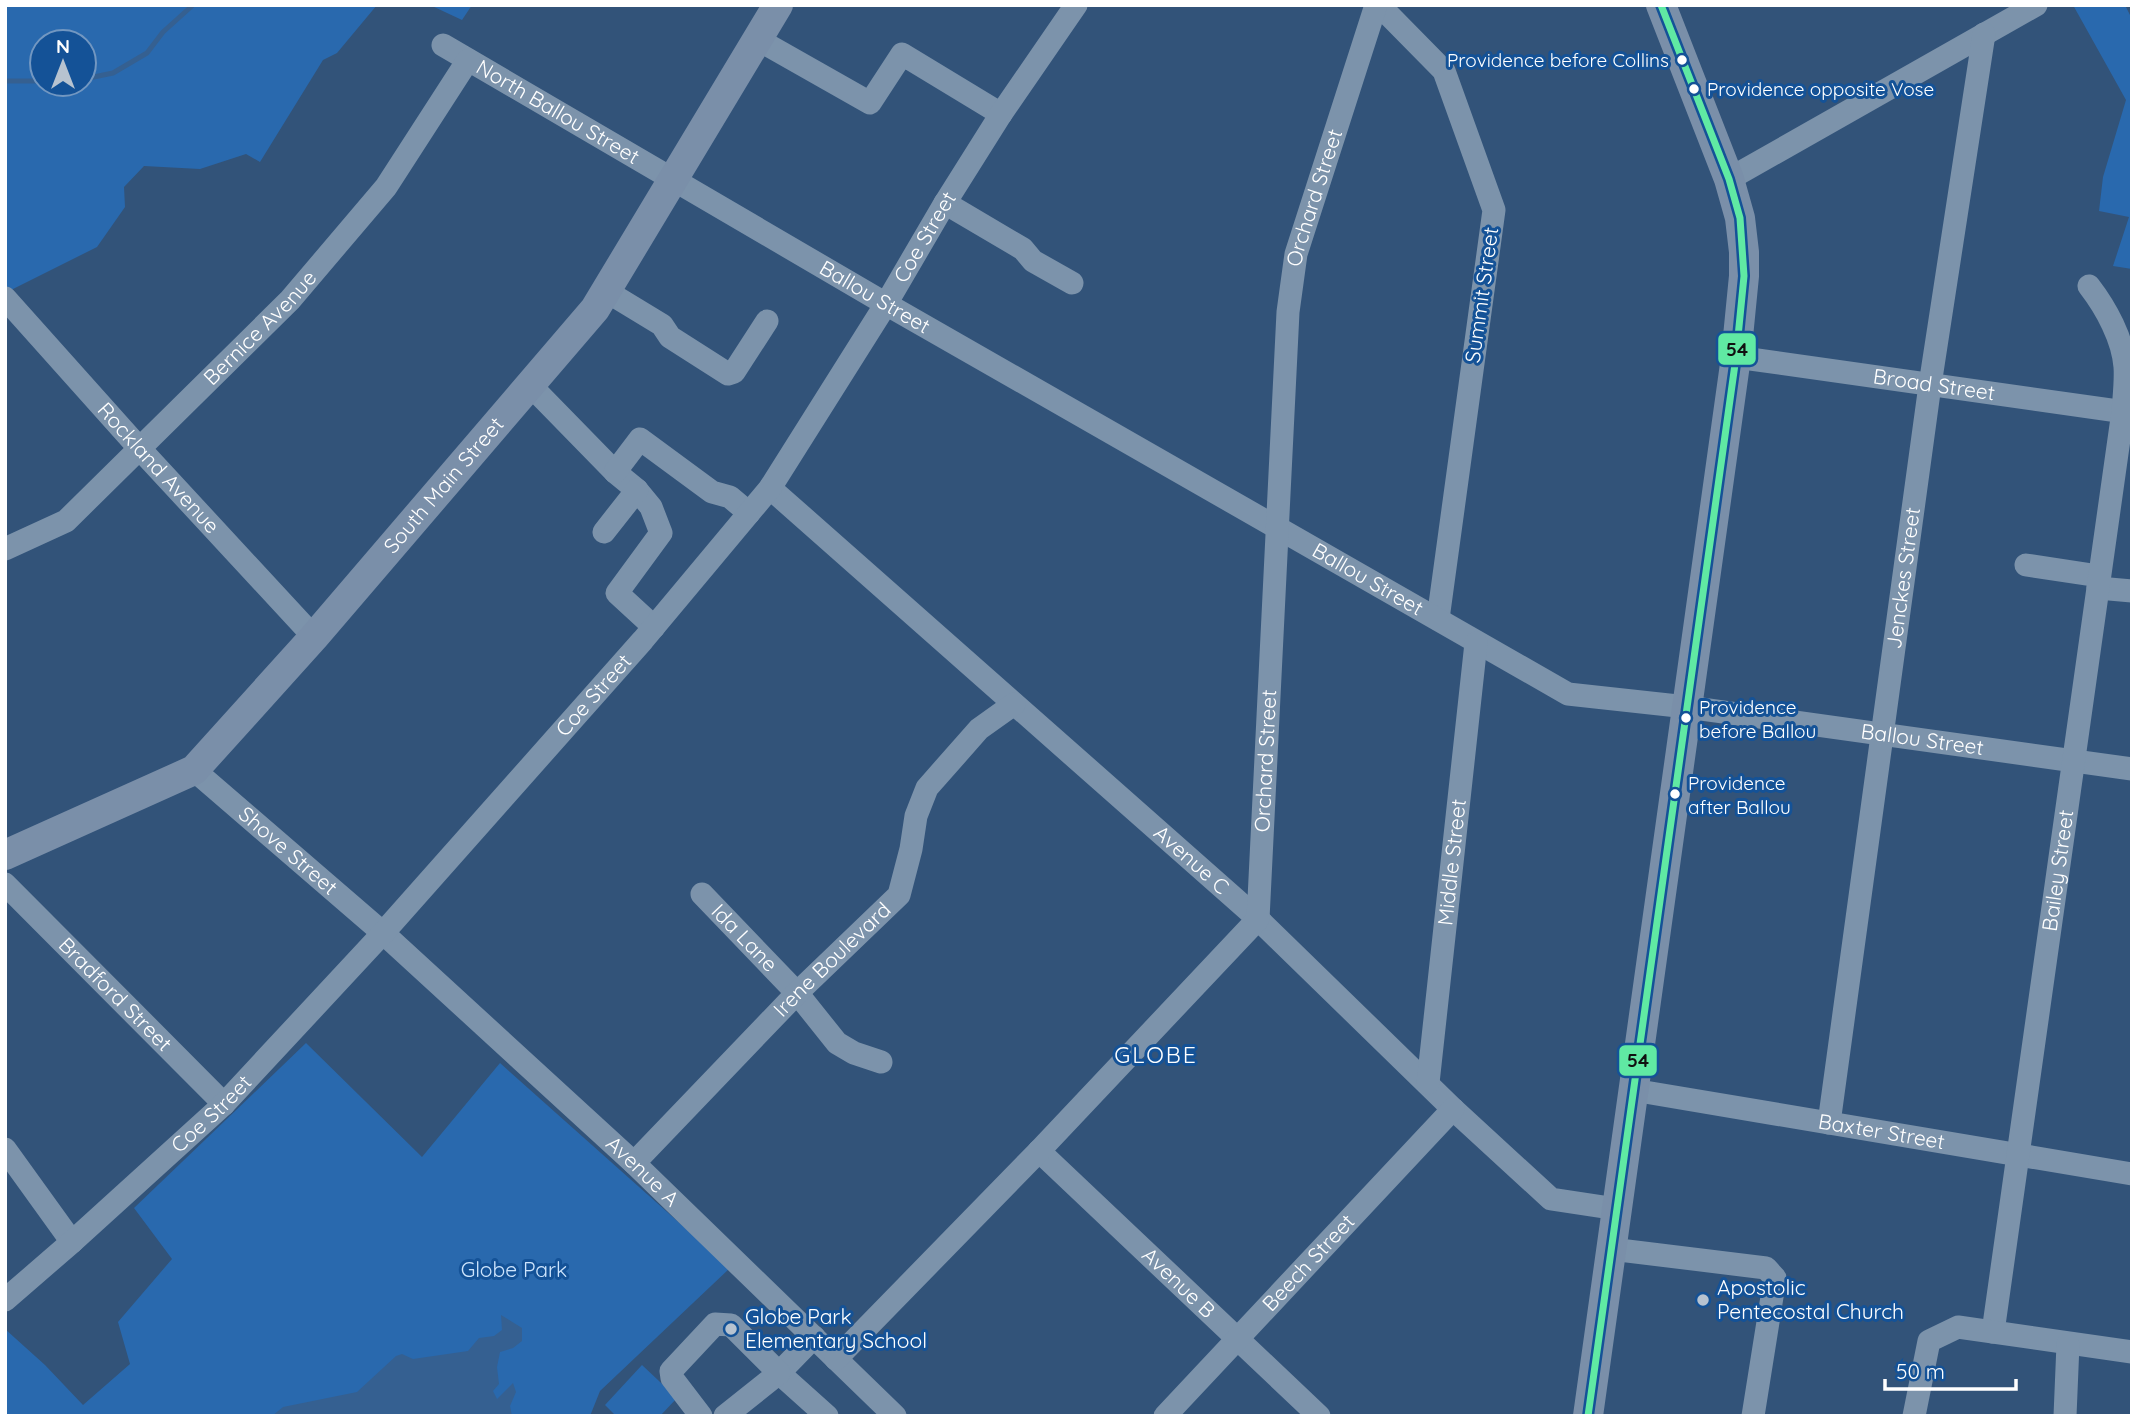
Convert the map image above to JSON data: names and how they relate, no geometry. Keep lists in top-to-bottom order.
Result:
{
  "streets": {
    "main road": ["South Main Street"],
    "street": [
      "North Ballou Street",
      "Orchard Street",
      "Coe Street",
      "Summit Street",
      "Ballou Street",
      "Bernice Avenue",
      "Broad Street",
      "Rockland Avenue",
      "Jenckes Street",
      "Shove Street",
      "Avenue C",
      "Middle Street",
      "Bailey Street",
      "Ida Lane",
      "Irene Boulevard",
      "Bradford Street",
      "Baxter Street",
      "Avenue A",
      "Beech Street",
      "Avenue B"
    ]
  },
  "crossings": [
    ["North Ballou Street", "Ballou Street"],
    ["North Ballou Street", "Bernice Avenue"],
    ["North Ballou Street", "South Main Street"],
    ["Orchard Street", "Summit Street"],
    ["Orchard Street", "Ballou Street"],
    ["Orchard Street", "Avenue C"],
    ["Coe Street", "Ballou Street"],
    ["Coe Street", "Shove Street"],
    ["Coe Street", "Avenue C"],
    ["Coe Street", "Bradford Street"],
    ["Coe Street", "Avenue A"],
    ["Summit Street", "Ballou Street"],
    ["Ballou Street", "South Main Street"],
    ["Ballou Street", "Jenckes Street"],
    ["Ballou Street", "Middle Street"],
    ["Ballou Street", "Bailey Street"],
    ["Bernice Avenue", "Rockland Avenue"],
    ["Broad Street", "Jenckes Street"],
    ["Broad Street", "Bailey Street"],
    ["Rockland Avenue", "South Main Street"],
    ["South Main Street", "Shove Street"],
    ["Jenckes Street", "Baxter Street"],
    ["Shove Street", "Avenue A"],
    ["Avenue C", "Middle Street"],
    ["Avenue C", "Irene Boulevard"],
    ["Avenue C", "Beech Street"],
    ["Bailey Street", "Baxter Street"],
    ["Ida Lane", "Irene Boulevard"],
    ["Irene Boulevard", "Avenue A"],
    ["Beech Street", "Avenue B"]
  ],
  "districts": ["GLOBE"],
  "parks": ["Globe Park"],
  "places": [
    "Providence before Collins",
    "Providence opposite Vose",
    "Providence before Ballou",
    "Providence after Ballou",
    "Apostolic Pentecostal Church",
    "Globe Park Elementary School"
  ],
  "lines": ["transit line 54"],
  "scale_bar": "50 m",
  "north": "top"
}
